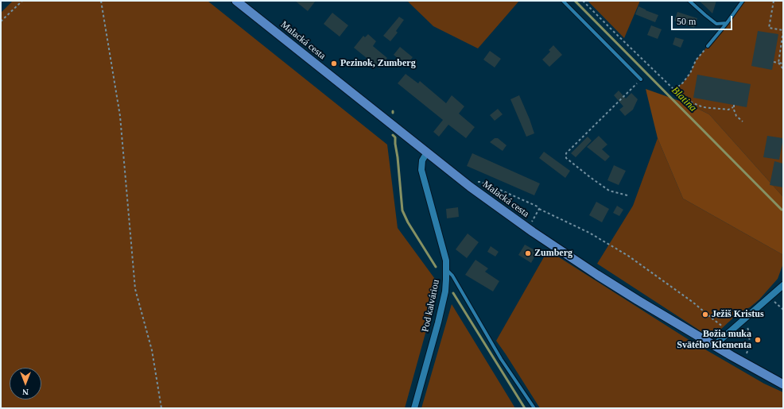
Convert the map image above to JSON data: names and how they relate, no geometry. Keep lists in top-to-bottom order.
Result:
{
  "streets": {
    "main road": ["Malacká cesta"],
    "street": ["Pod kalváriou"]
  },
  "crossings": [
    ["Malacká cesta", "Pod kalváriou"]
  ],
  "water": ["Blatina"],
  "places": [
    "Pezinok, Zumberg",
    "Zumberg",
    "Ježiš Kristus",
    "Božia muka Svätého Klementa"
  ],
  "scale_bar": "50 m",
  "north": "bottom"
}
